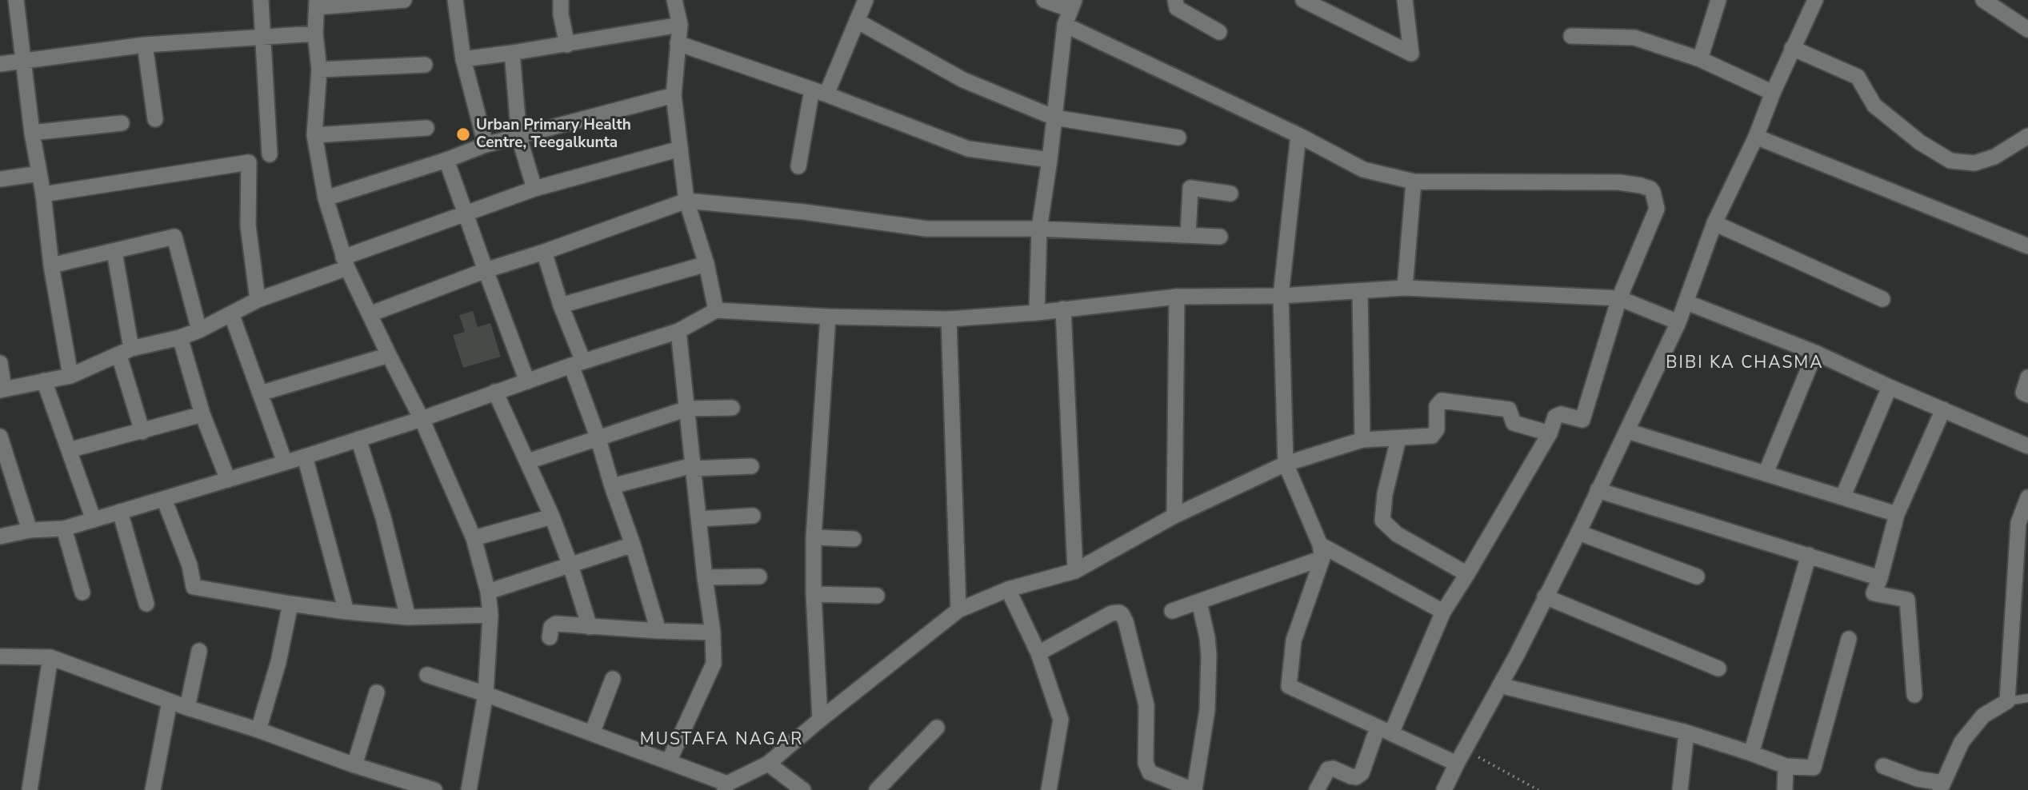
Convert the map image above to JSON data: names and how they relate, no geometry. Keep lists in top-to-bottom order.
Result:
{
  "districts": ["BIBI KA CHASMA", "MUSTAFA NAGAR"],
  "places": ["Urban Primary Health Centre, Teegalkunta"]
}
